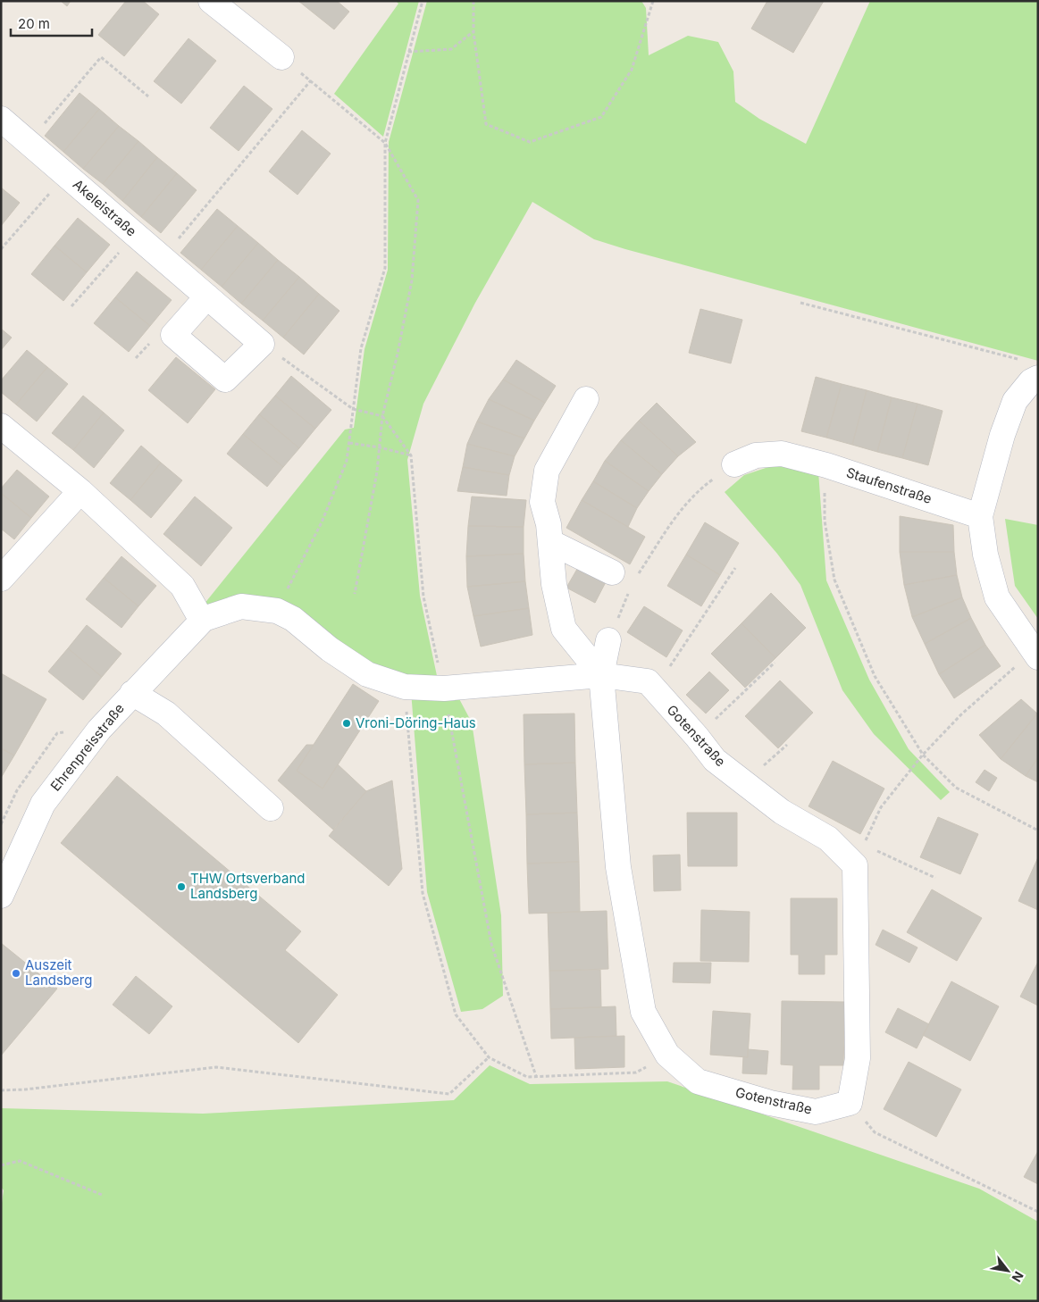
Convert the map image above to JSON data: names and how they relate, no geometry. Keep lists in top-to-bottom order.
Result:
{
  "streets": {
    "street": [
      "Akeleistraße",
      "Staufenstraße",
      "Gotenstraße",
      "Ehrenpreisstraße"
    ]
  },
  "crossings": [
    ["Gotenstraße", "Ehrenpreisstraße"]
  ],
  "places": ["Vroni-Döring-Haus", "THW Ortsverband Landsberg", "Auszeit Landsberg"],
  "scale_bar": "20 m",
  "north": "bottom right"
}
